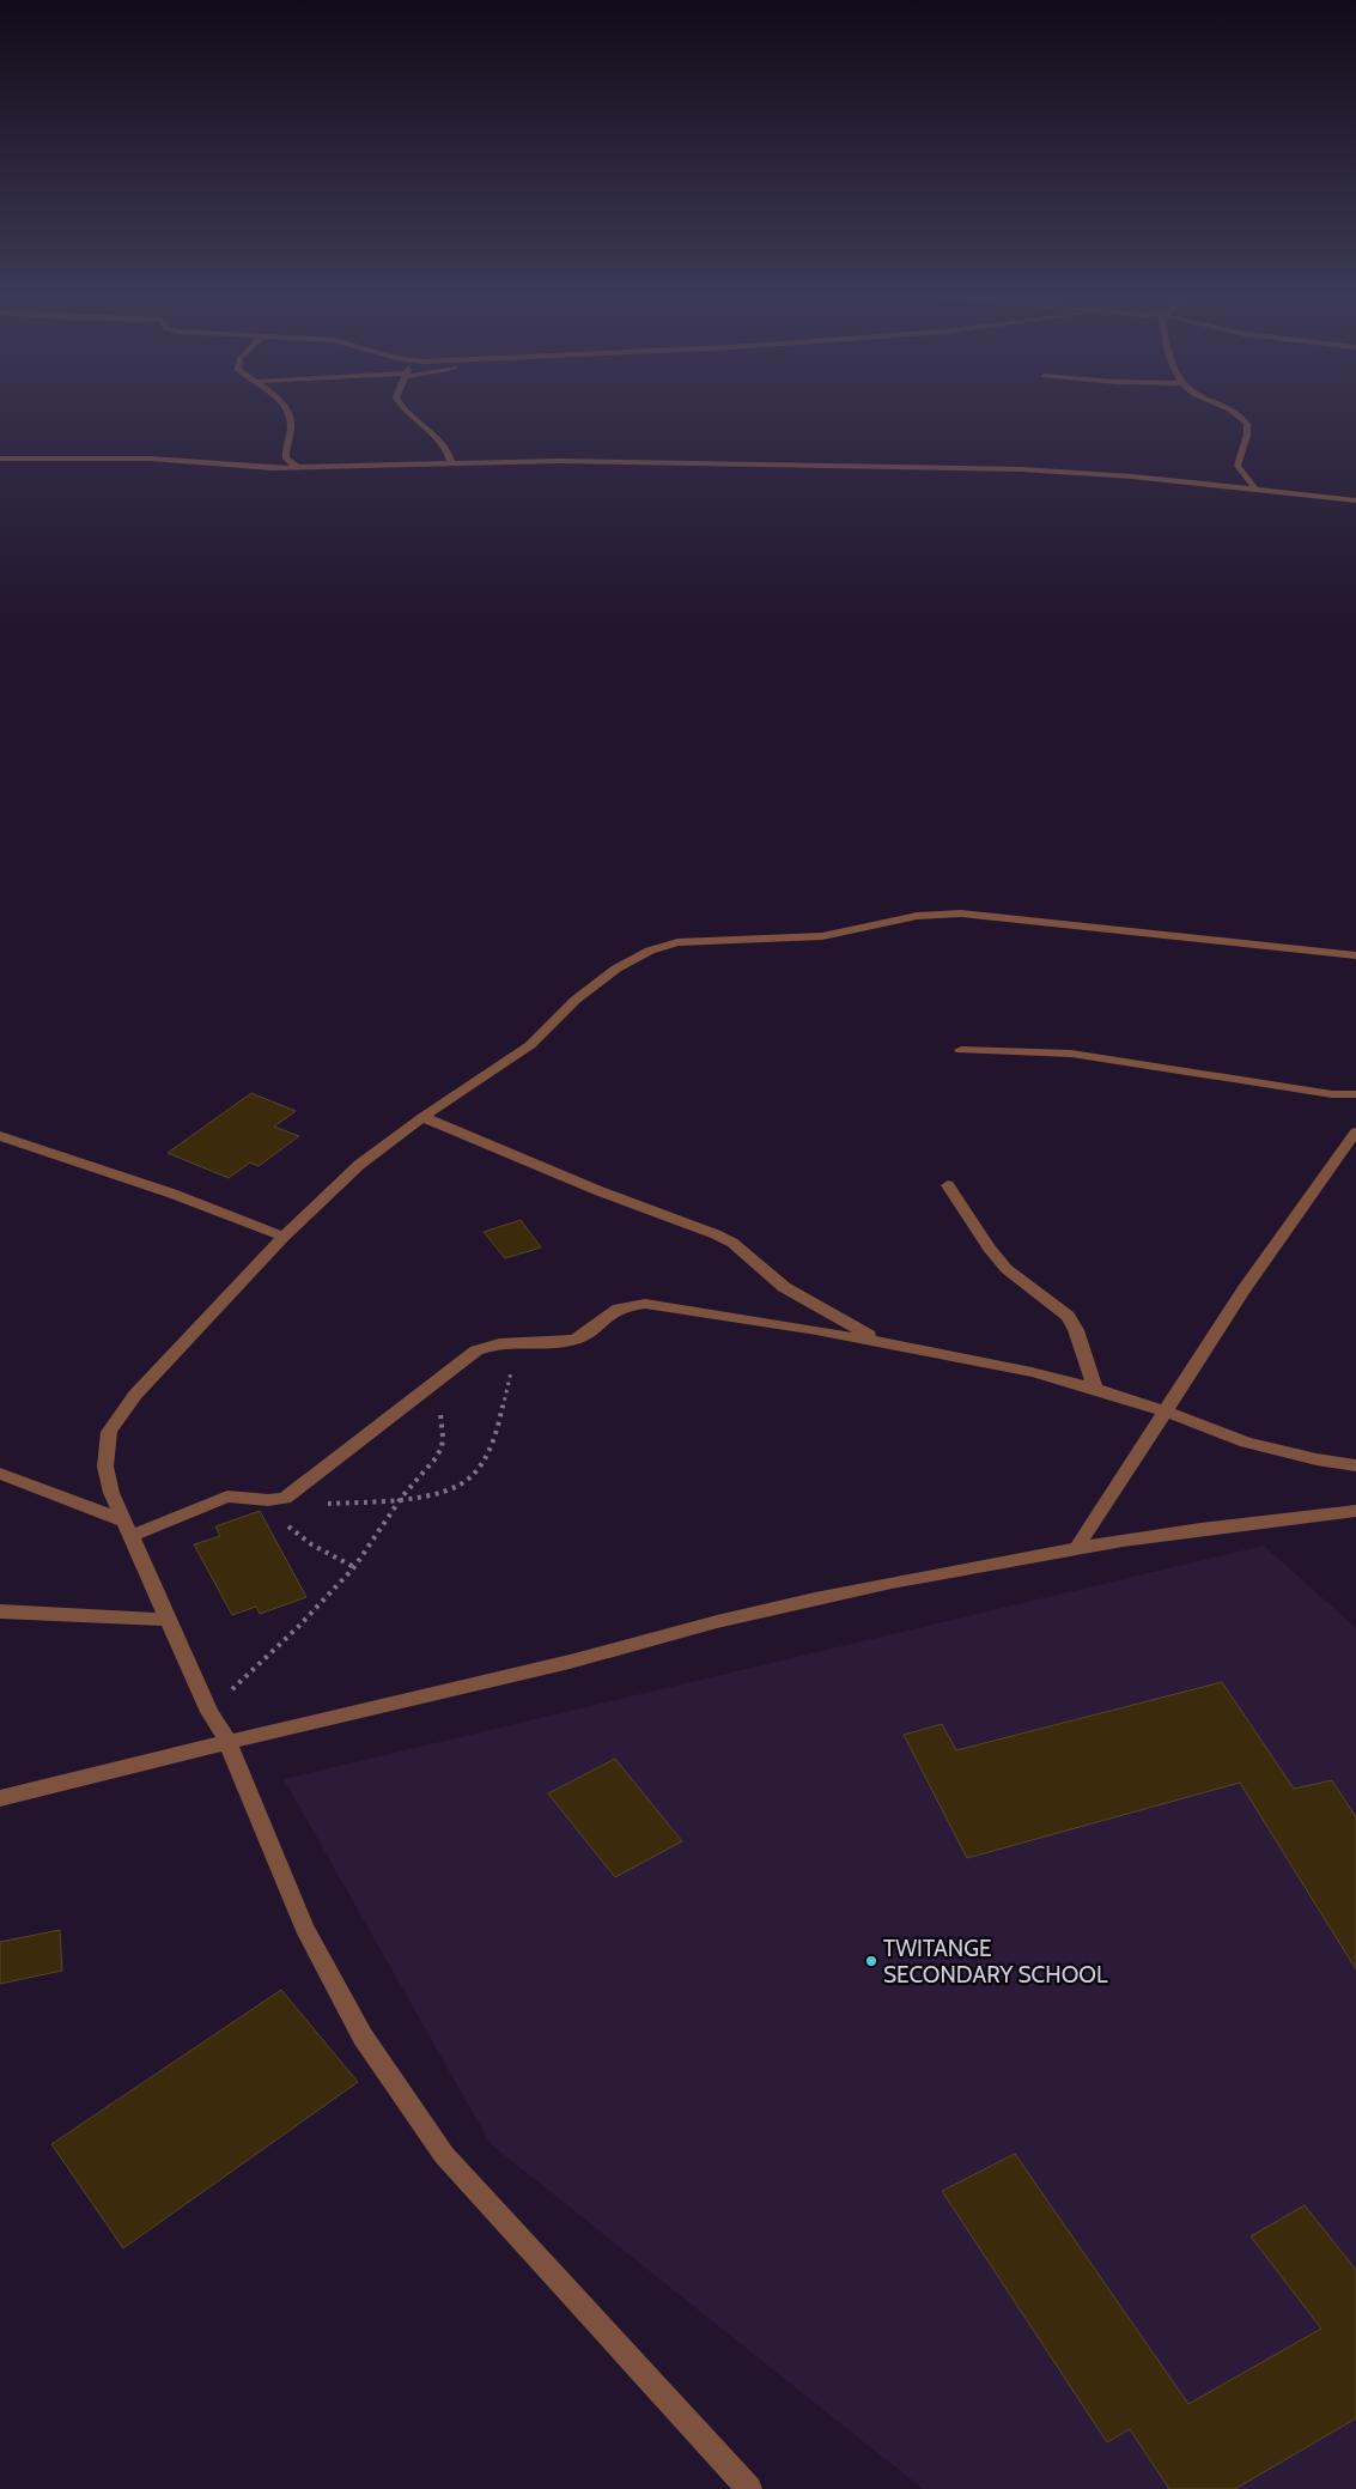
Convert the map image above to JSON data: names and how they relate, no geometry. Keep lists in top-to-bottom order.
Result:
{
  "places": ["TWITANGE SECONDARY SCHOOL"]
}
